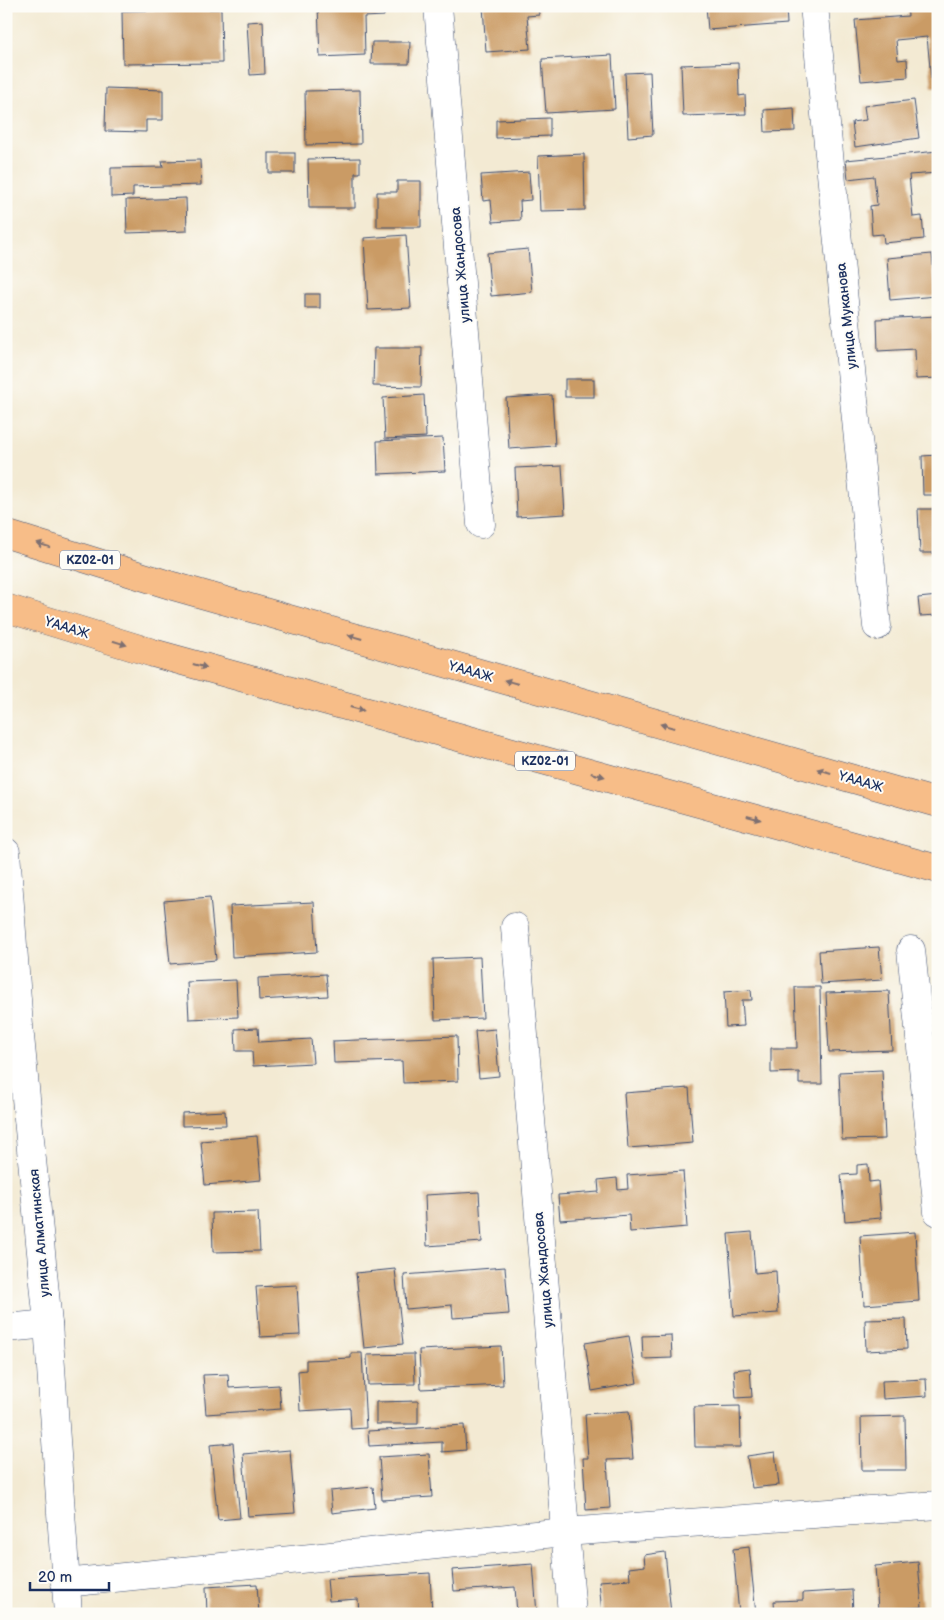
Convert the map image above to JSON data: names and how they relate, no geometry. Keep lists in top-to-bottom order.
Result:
{
  "streets": {
    "highway": ["KZ02-01", "ҮАААЖ"],
    "street": ["улица Жандосова", "улица Муканова", "улица Алматинская"]
  },
  "scale_bar": "20 m"
}
